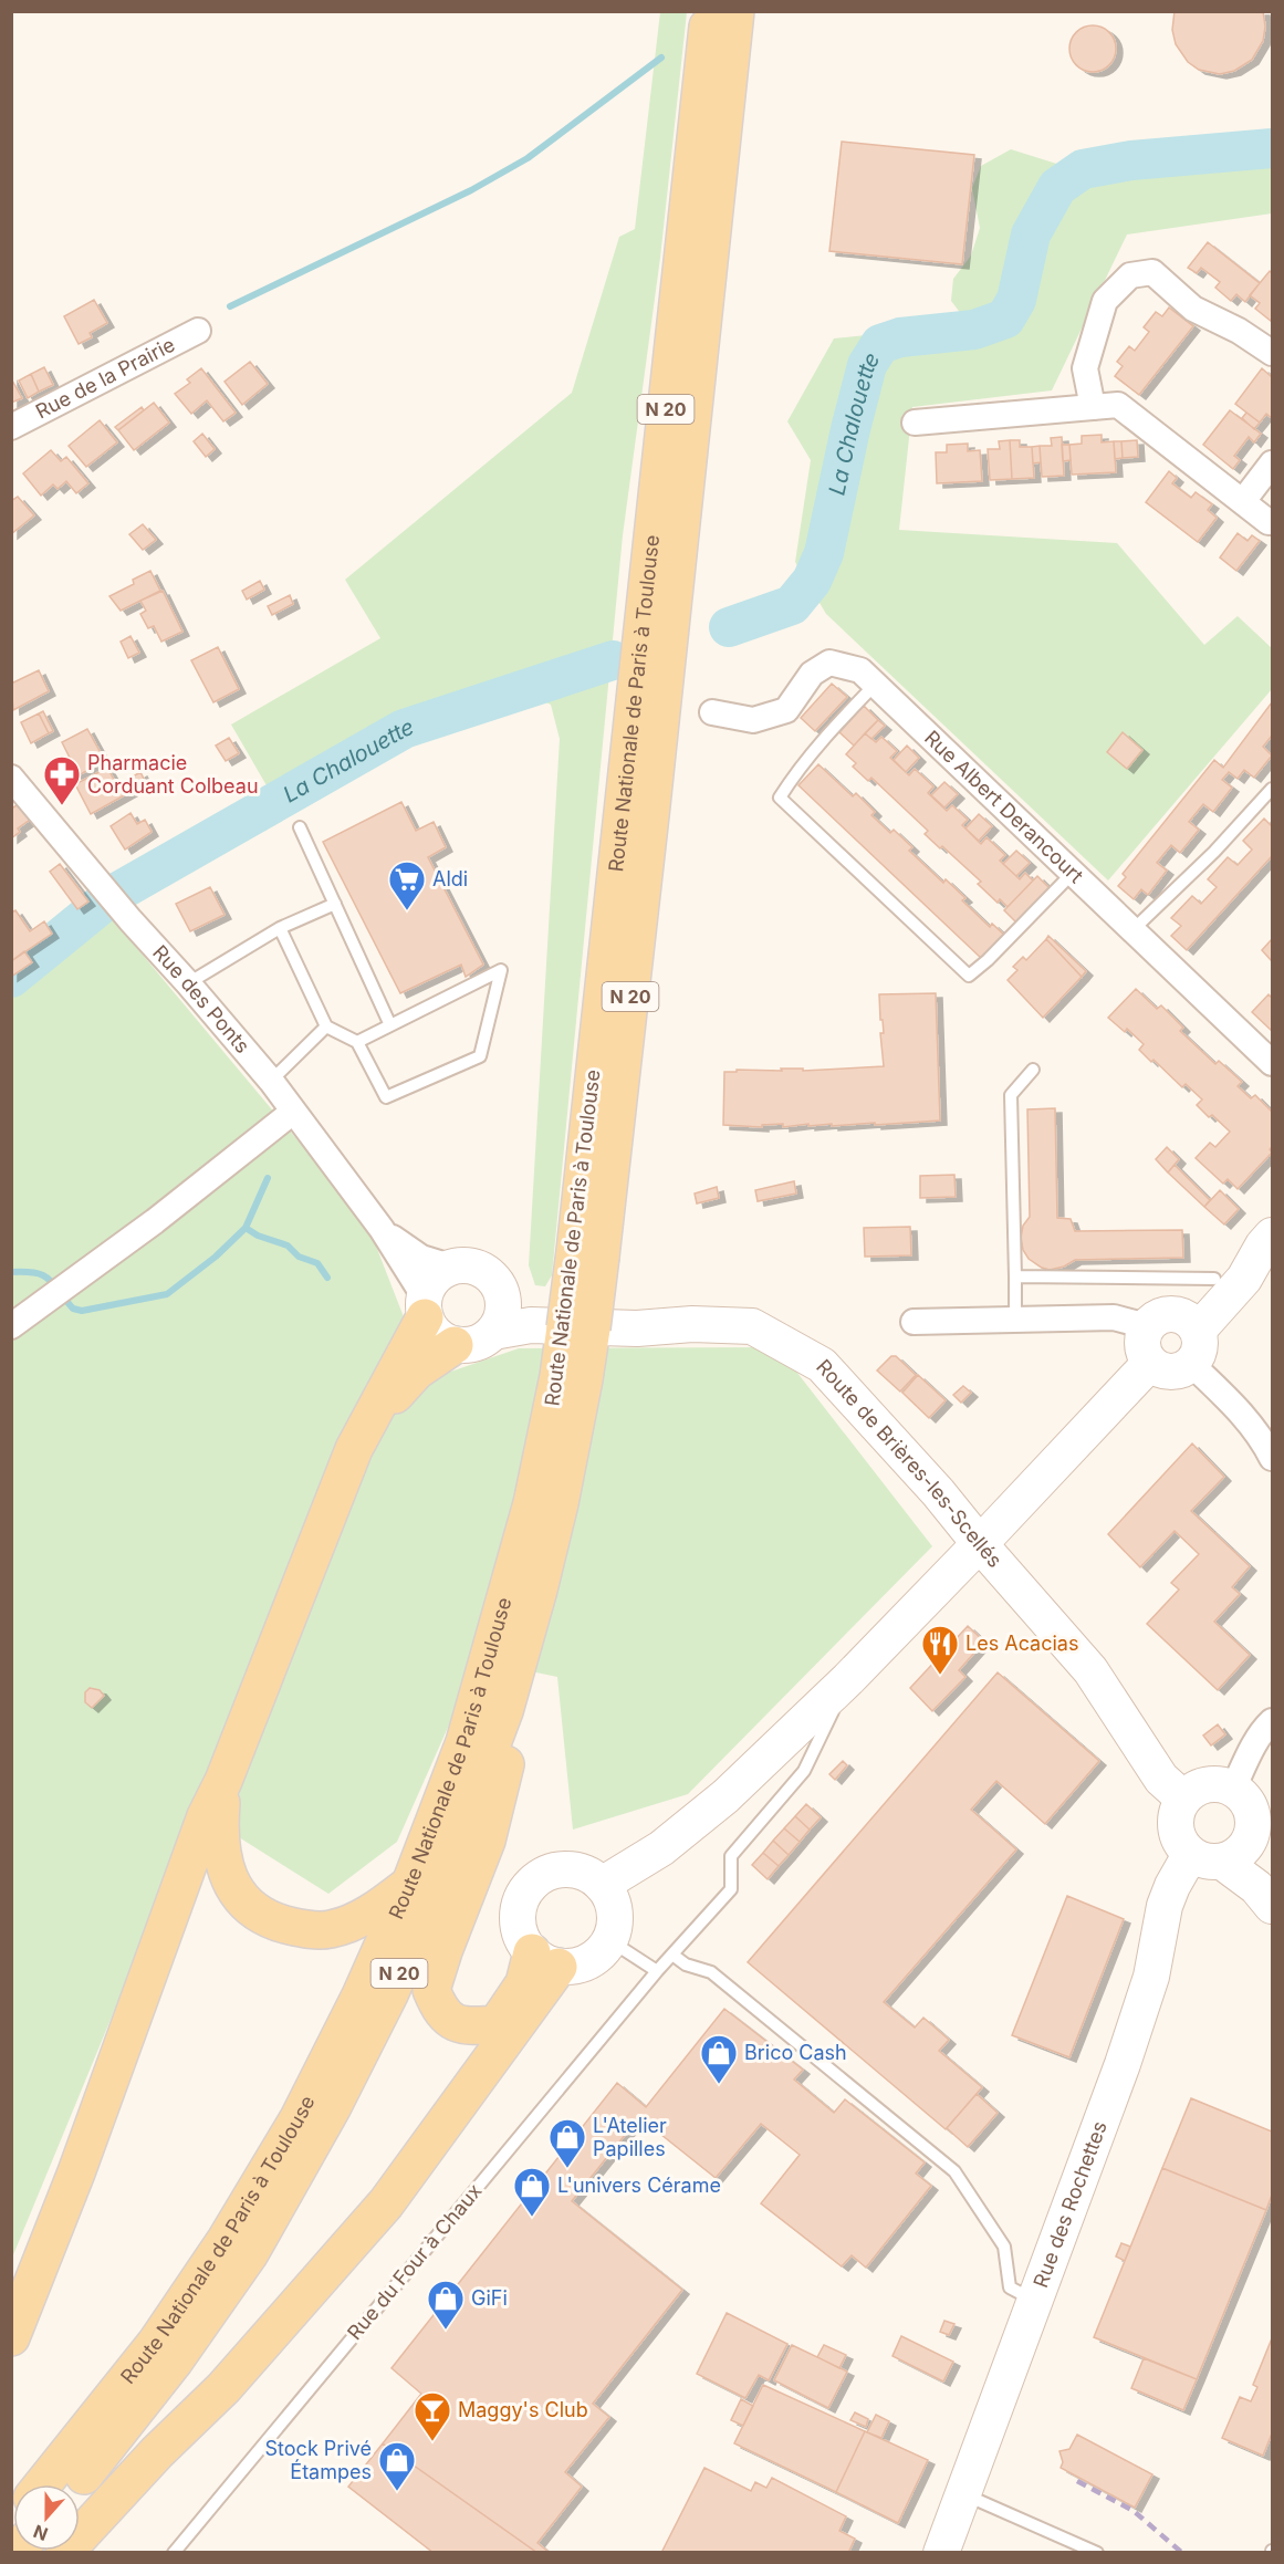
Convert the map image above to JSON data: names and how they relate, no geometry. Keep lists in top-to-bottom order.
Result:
{
  "streets": {
    "main road": [
      "N 20",
      "Route Nationale de Paris à Toulouse",
      "Route de Brières-les-Scellés",
      "Rue des Rochettes"
    ],
    "street": ["Rue de la Prairie", "Rue Albert Derancourt", "Rue des Ponts"],
    "lane": ["Rue du Four à Chaux"]
  },
  "crossings": [
    ["Rue des Ponts", "Route de Brières-les-Scellés"],
    ["Route de Brières-les-Scellés", "Rue des Rochettes"]
  ],
  "water": ["La Chalouette"],
  "places": {
    "pharmacy": ["Pharmacie Corduant Colbeau"],
    "supermarket": ["Aldi"],
    "restaurant": ["Les Acacias"],
    "shop": [
      "Brico Cash",
      "L'Atelier Papilles",
      "L'univers Cérame",
      "GiFi",
      "Stock Privé Étampes"
    ],
    "bar": ["Maggy's Club"]
  },
  "north": "bottom"
}
